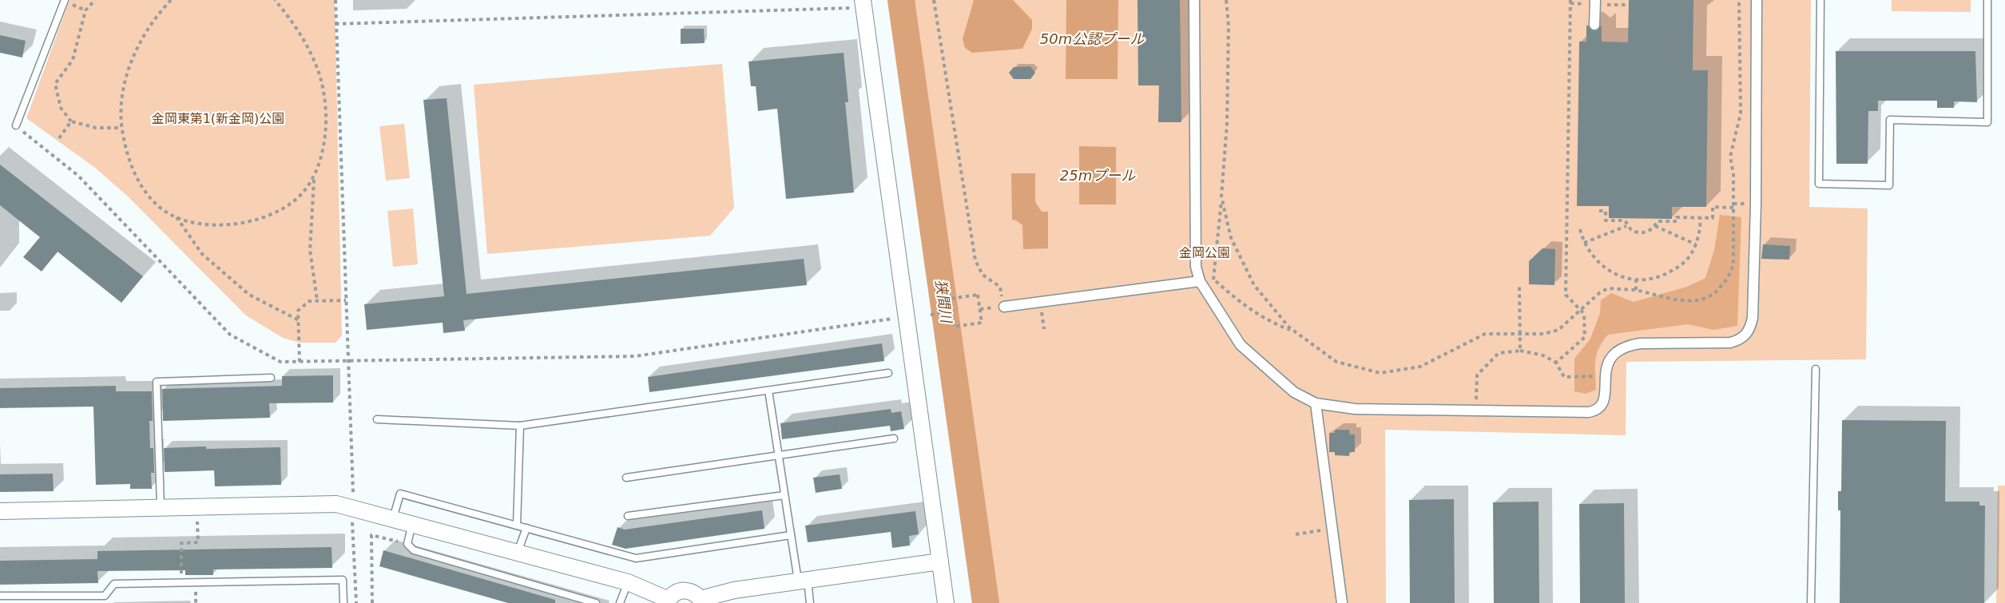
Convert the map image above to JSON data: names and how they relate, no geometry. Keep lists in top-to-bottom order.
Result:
{
  "water": ["50m公認プール", "25mプール", "狭間川"],
  "parks": ["金岡東第1(新金岡)公園", "金岡公園"]
}
